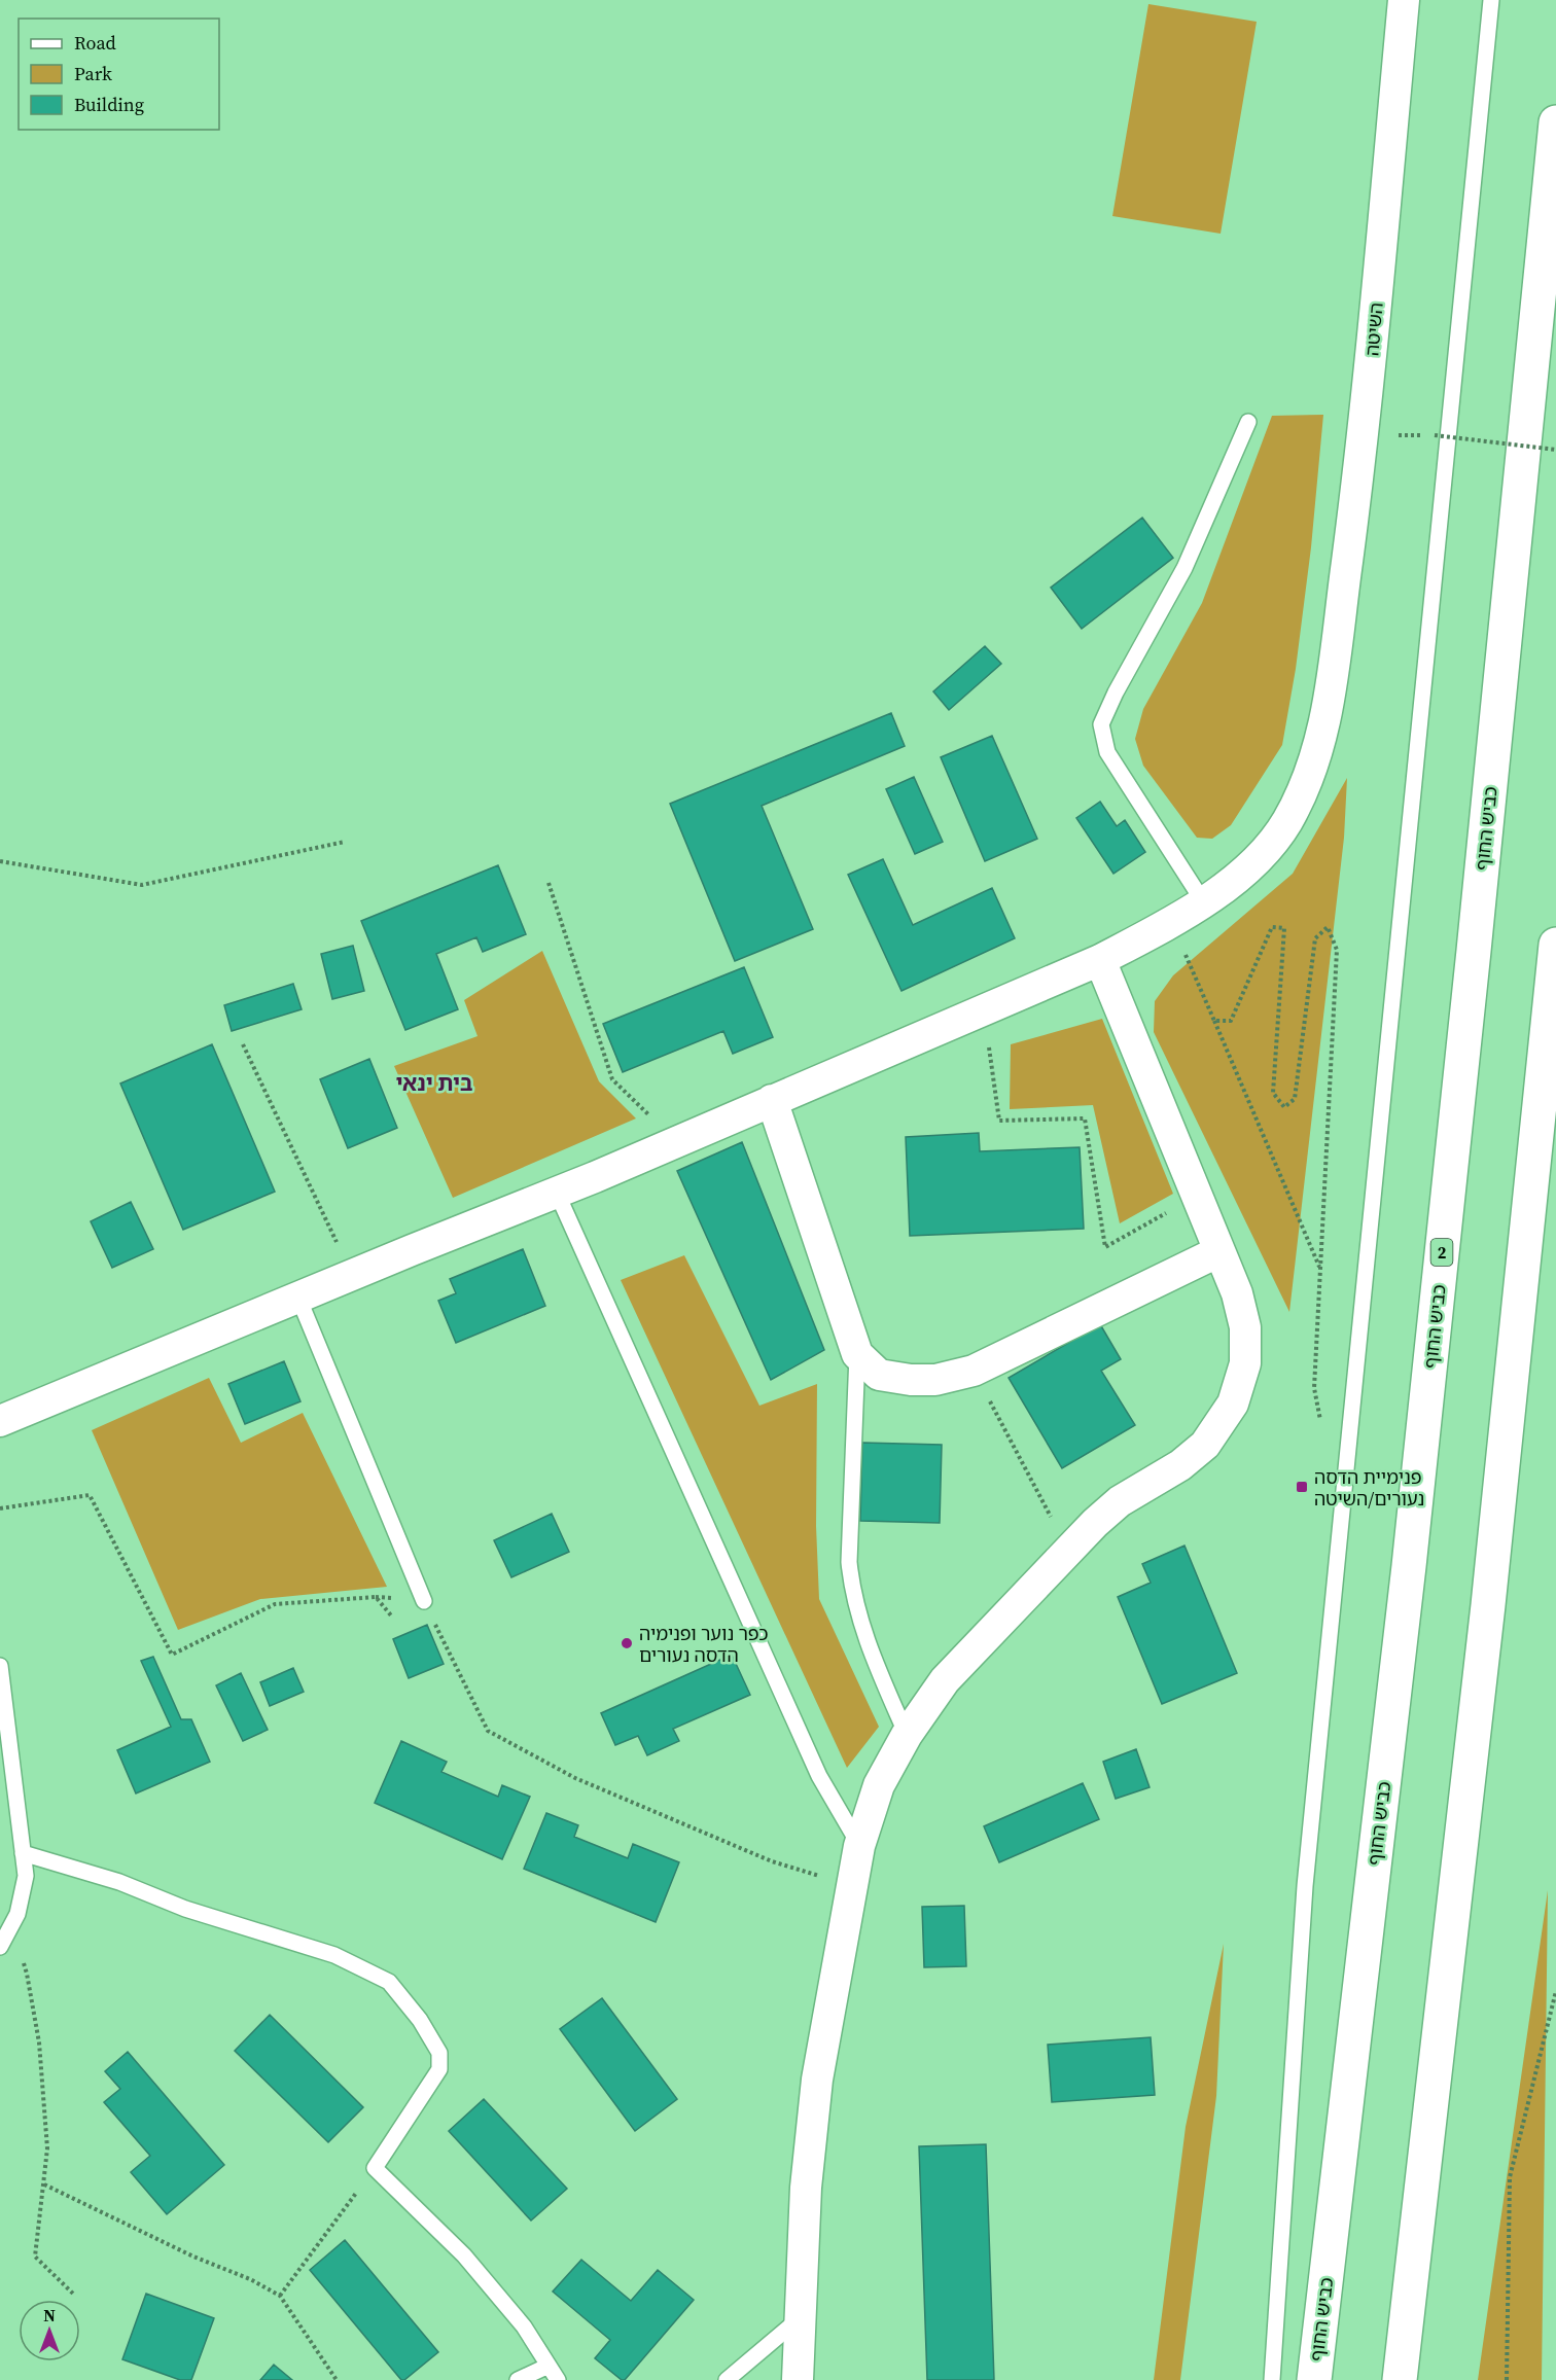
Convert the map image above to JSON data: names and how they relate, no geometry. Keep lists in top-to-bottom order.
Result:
{
  "streets": {
    "highway": ["כביש החוף", "2"],
    "street": ["השיטה"]
  },
  "districts": ["בית ינאי"],
  "places": {
    "transit": ["פנימיית הדסה נעורים/השיטה"],
    "other": ["כפר נוער ופנימיה הדסה נעורים"]
  },
  "legend": ["Road", "Park", "Building"],
  "north": "top"
}
